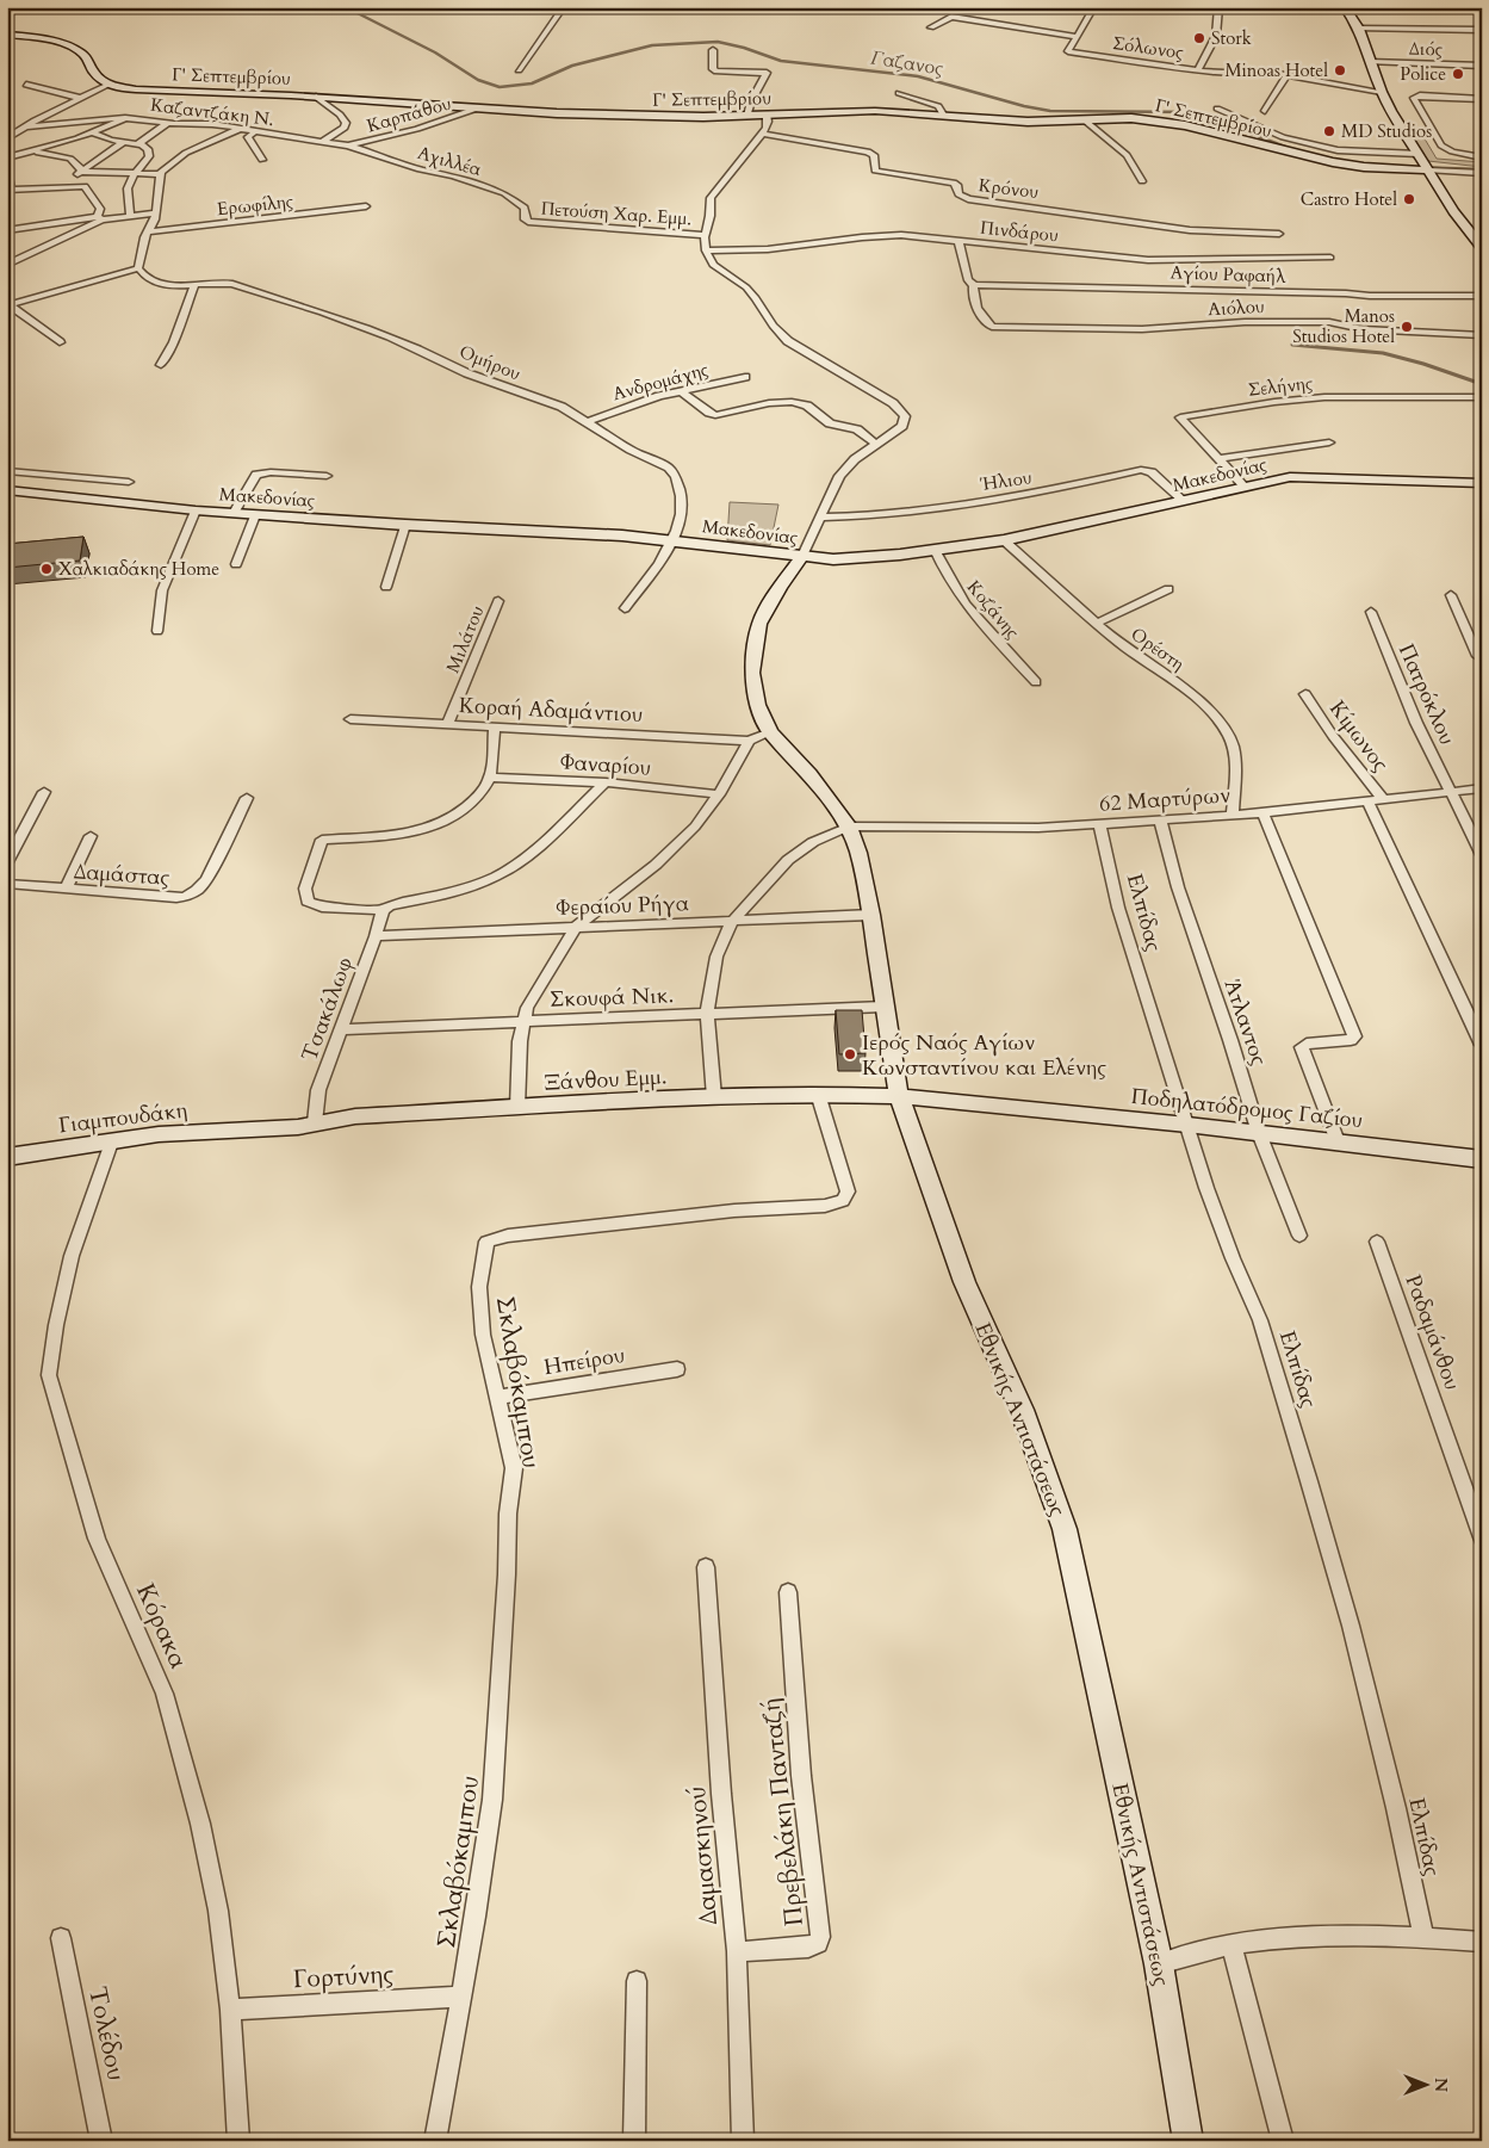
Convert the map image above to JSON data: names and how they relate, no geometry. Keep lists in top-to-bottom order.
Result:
{
  "streets": {
    "street": [
      "Σόλωνος",
      "Διός",
      "Γ' Σεπτεμβρίου",
      "Καζαντζάκη Ν.",
      "Καρπάθου",
      "Αχιλλέα",
      "Κρόνου",
      "Ερωφίλης",
      "Πετούση Χαρ. Εμμ.",
      "Πινδάρου",
      "Αγίου Ραφαήλ",
      "Αιόλου",
      "Ομήρου",
      "Ανδρομάχης",
      "Σελήνης",
      "Μακεδονίας",
      "Ήλιου",
      "Κοζάνης",
      "Μιλάτου",
      "Ορέστη",
      "Πατρόκλου",
      "Κοραή Αδαμάντιου",
      "Κίμωνος",
      "Φαναρίου",
      "62 Μαρτύρων",
      "Δαμάστας",
      "Φεραίου Ρήγα",
      "Ελπίδας",
      "Σκουφά Νικ.",
      "Τσακάλωφ",
      "Άτλαντος",
      "Ξάνθου Εμμ.",
      "Ποδηλατόδρομος Γαζίου",
      "Γιαμπουδάκη",
      "Ραδαμάνθου",
      "Ηπείρου",
      "Σκλαβόκαμπου",
      "Εθνικής Αντιστάσεως",
      "Κόρακα",
      "Πρεβελάκη Πανταζή",
      "Δαμασκηνού",
      "Γορτύνης",
      "Τολέδου"
    ]
  },
  "crossings": [
    ["Γ' Σεπτεμβρίου", "Καρπάθου"],
    ["Καζαντζάκη Ν.", "Καρπάθου"],
    ["Καζαντζάκη Ν.", "Αχιλλέα"],
    ["Καρπάθου", "Αχιλλέα"],
    ["Αχιλλέα", "Πετούση Χαρ. Εμμ."],
    ["Αγίου Ραφαήλ", "Αιόλου"],
    ["Ομήρου", "Ανδρομάχης"],
    ["Ομήρου", "Μακεδονίας"],
    ["Σελήνης", "Μακεδονίας"],
    ["Μακεδονίας", "Ήλιου"],
    ["Μακεδονίας", "Κοζάνης"],
    ["Μακεδονίας", "Ορέστη"],
    ["Μακεδονίας", "Εθνικής Αντιστάσεως"],
    ["Μιλάτου", "Κοραή Αδαμάντιου"],
    ["Ορέστη", "62 Μαρτύρων"],
    ["Πατρόκλου", "62 Μαρτύρων"],
    ["Κοραή Αδαμάντιου", "Εθνικής Αντιστάσεως"],
    ["Κίμωνος", "62 Μαρτύρων"],
    ["62 Μαρτύρων", "Ελπίδας"],
    ["62 Μαρτύρων", "Άτλαντος"],
    ["62 Μαρτύρων", "Εθνικής Αντιστάσεως"],
    ["Φεραίου Ρήγα", "Τσακάλωφ"],
    ["Φεραίου Ρήγα", "Εθνικής Αντιστάσεως"],
    ["Ελπίδας", "Ποδηλατόδρομος Γαζίου"],
    ["Σκουφά Νικ.", "Τσακάλωφ"],
    ["Σκουφά Νικ.", "Εθνικής Αντιστάσεως"],
    ["Τσακάλωφ", "Ξάνθου Εμμ."],
    ["Τσακάλωφ", "Γιαμπουδάκη"],
    ["Άτλαντος", "Ποδηλατόδρομος Γαζίου"],
    ["Ξάνθου Εμμ.", "Ποδηλατόδρομος Γαζίου"],
    ["Ξάνθου Εμμ.", "Γιαμπουδάκη"],
    ["Ξάνθου Εμμ.", "Σκλαβόκαμπου"],
    ["Ξάνθου Εμμ.", "Εθνικής Αντιστάσεως"],
    ["Ποδηλατόδρομος Γαζίου", "Εθνικής Αντιστάσεως"],
    ["Γιαμπουδάκη", "Κόρακα"],
    ["Ηπείρου", "Σκλαβόκαμπου"],
    ["Σκλαβόκαμπου", "Γορτύνης"],
    ["Κόρακα", "Γορτύνης"],
    ["Πρεβελάκη Πανταζή", "Δαμασκηνού"]
  ],
  "water": ["Γαζανος"],
  "places": [
    "Stork",
    "Minoas Hotel",
    "Police",
    "MD Studios",
    "Castro Hotel",
    "Manos Studios Hotel",
    "Χαλκιαδάκης Home",
    "Ιερός Ναός Αγίων Κωνσταντίνου και Ελένης"
  ],
  "north": "right"
}
